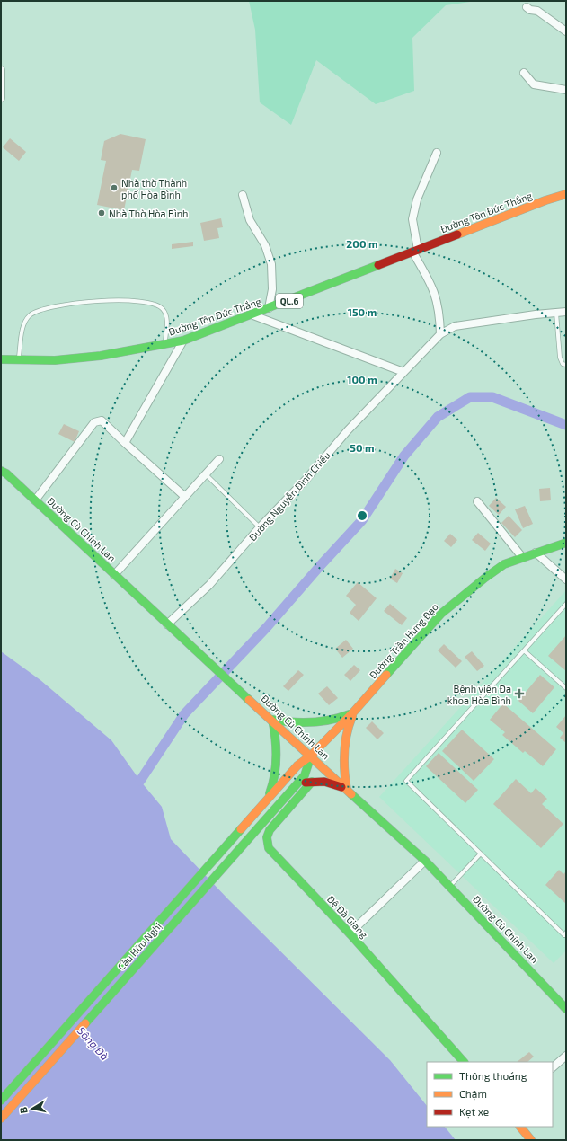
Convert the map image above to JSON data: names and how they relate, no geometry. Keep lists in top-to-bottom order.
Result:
{
  "streets": {
    "main road": [
      "Đường Tôn Đức Thắng",
      "QL.6",
      "Đường Cù Chính Lan",
      "Đường Trần Hưng Đạo",
      "Đê Đà Giang",
      "Cầu Hữu Nghị"
    ],
    "street": ["Đường Nguyễn Đình Chiểu"]
  },
  "crossings": [
    ["Đường Nguyễn Đình Chiểu", "Đường Cù Chính Lan"],
    ["Đường Cù Chính Lan", "Đường Trần Hưng Đạo"],
    ["Đường Cù Chính Lan", "Cầu Hữu Nghị"],
    ["Đường Trần Hưng Đạo", "Cầu Hữu Nghị"]
  ],
  "water": ["Sông Đà"],
  "places": {
    "other": ["Nhà thờ Thành phố Hòa Bình", "Nhà Thờ Hòa Bình"],
    "health": ["Bệnh viện Đa khoa Hòa Bình"]
  },
  "legend": ["Thông thoáng", "Chậm", "Kẹt xe"],
  "north": "left",
  "rings": [
    "200 m",
    "150 m",
    "100 m",
    "50 m"
  ]
}
